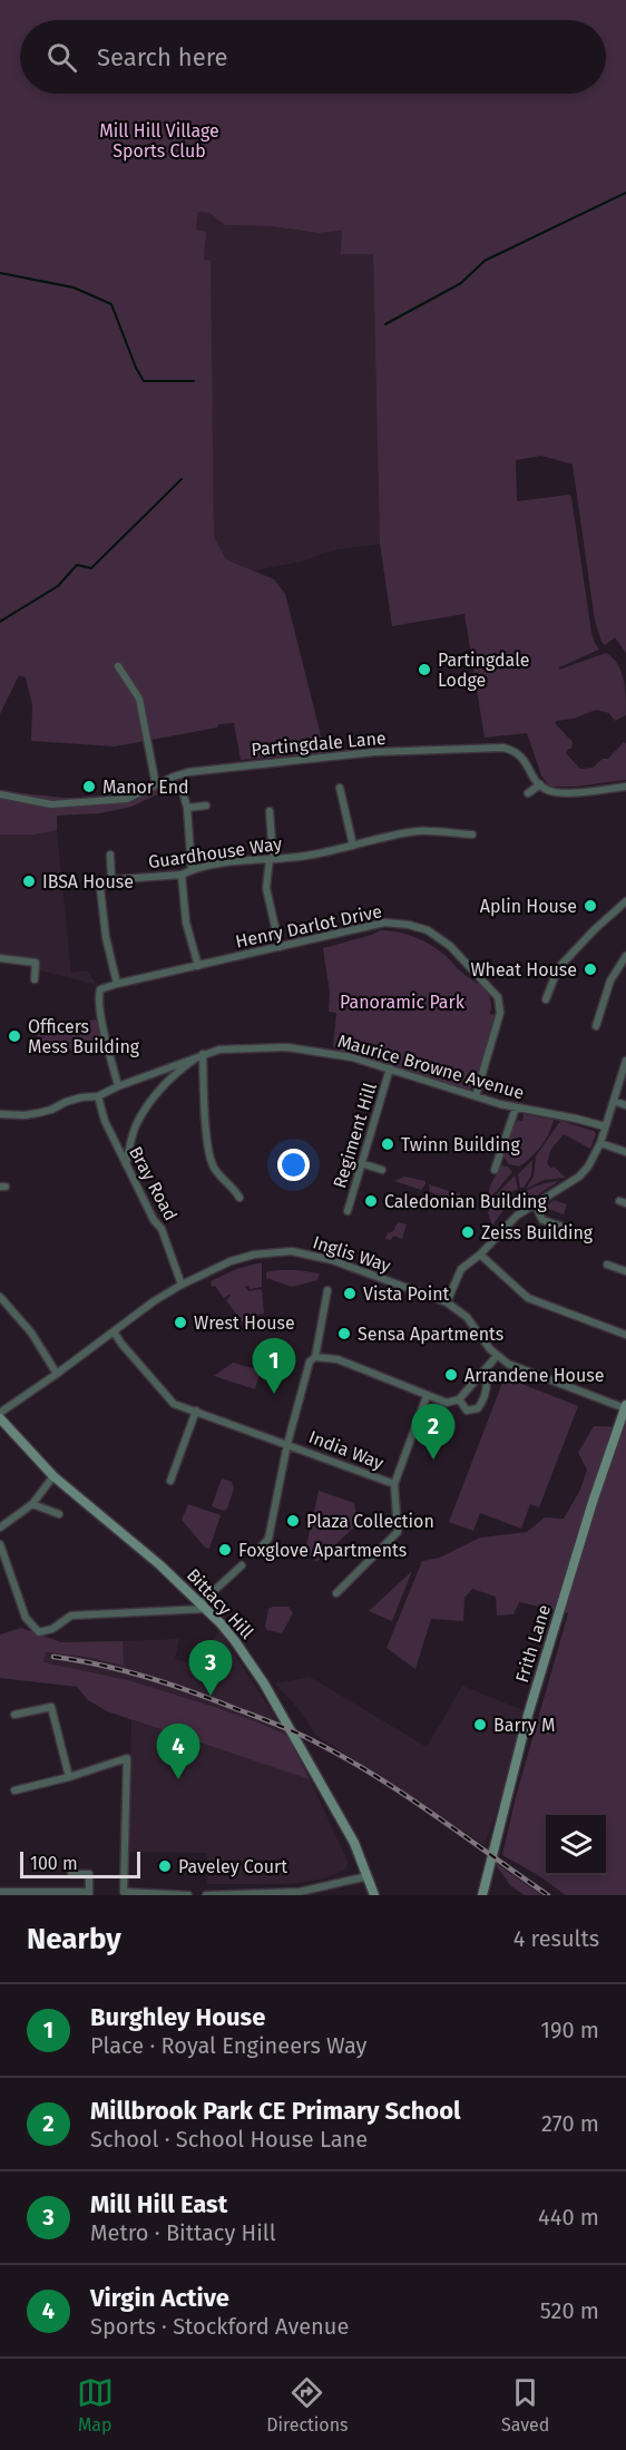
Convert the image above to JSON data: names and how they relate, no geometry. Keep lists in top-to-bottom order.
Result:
{
  "streets": {
    "main road": ["Bittacy Hill", "Frith Lane"],
    "street": [
      "Partingdale Lane",
      "Guardhouse Way",
      "Henry Darlot Drive",
      "Maurice Browne Avenue",
      "Regiment Hill",
      "Bray Road",
      "Inglis Way",
      "India Way"
    ]
  },
  "crossings": [
    ["Henry Darlot Drive", "Maurice Browne Avenue"],
    ["Maurice Browne Avenue", "Regiment Hill"],
    ["Maurice Browne Avenue", "Bray Road"],
    ["Bray Road", "Inglis Way"],
    ["Inglis Way", "India Way"],
    ["Inglis Way", "Bittacy Hill"],
    ["Inglis Way", "Frith Lane"]
  ],
  "parks": ["Mill Hill Village Sports Club", "Panoramic Park"],
  "places": [
    "Partingdale Lodge",
    "Manor End",
    "IBSA House",
    "Aplin House",
    "Wheat House",
    "Officers Mess Building",
    "Twinn Building",
    "Caledonian Building",
    "Zeiss Building",
    "Vista Point",
    "Wrest House",
    "Sensa Apartments",
    "Arrandene House",
    "Plaza Collection",
    "Foxglove Apartments",
    "Barry M",
    "Paveley Court"
  ],
  "scale_bar": "100 m",
  "page": {
    "search": "Search here",
    "pins": [
      "1",
      "2",
      "3",
      "4"
    ],
    "scale": "100 m",
    "heading": ["Nearby", "4 results"],
    "list": [
      {
        "mark": "1",
        "name": "Burghley House",
        "note": "Place · Royal Engineers Way",
        "value": "190 m"
      },
      {
        "mark": "2",
        "name": "Millbrook Park CE Primary School",
        "note": "School · School House Lane",
        "value": "270 m"
      },
      {
        "mark": "3",
        "name": "Mill Hill East",
        "note": "Metro · Bittacy Hill",
        "value": "440 m"
      },
      {
        "mark": "4",
        "name": "Virgin Active",
        "note": "Sports · Stockford Avenue",
        "value": "520 m"
      }
    ],
    "nav": ["Map", "Directions", "Saved"]
  }
}
